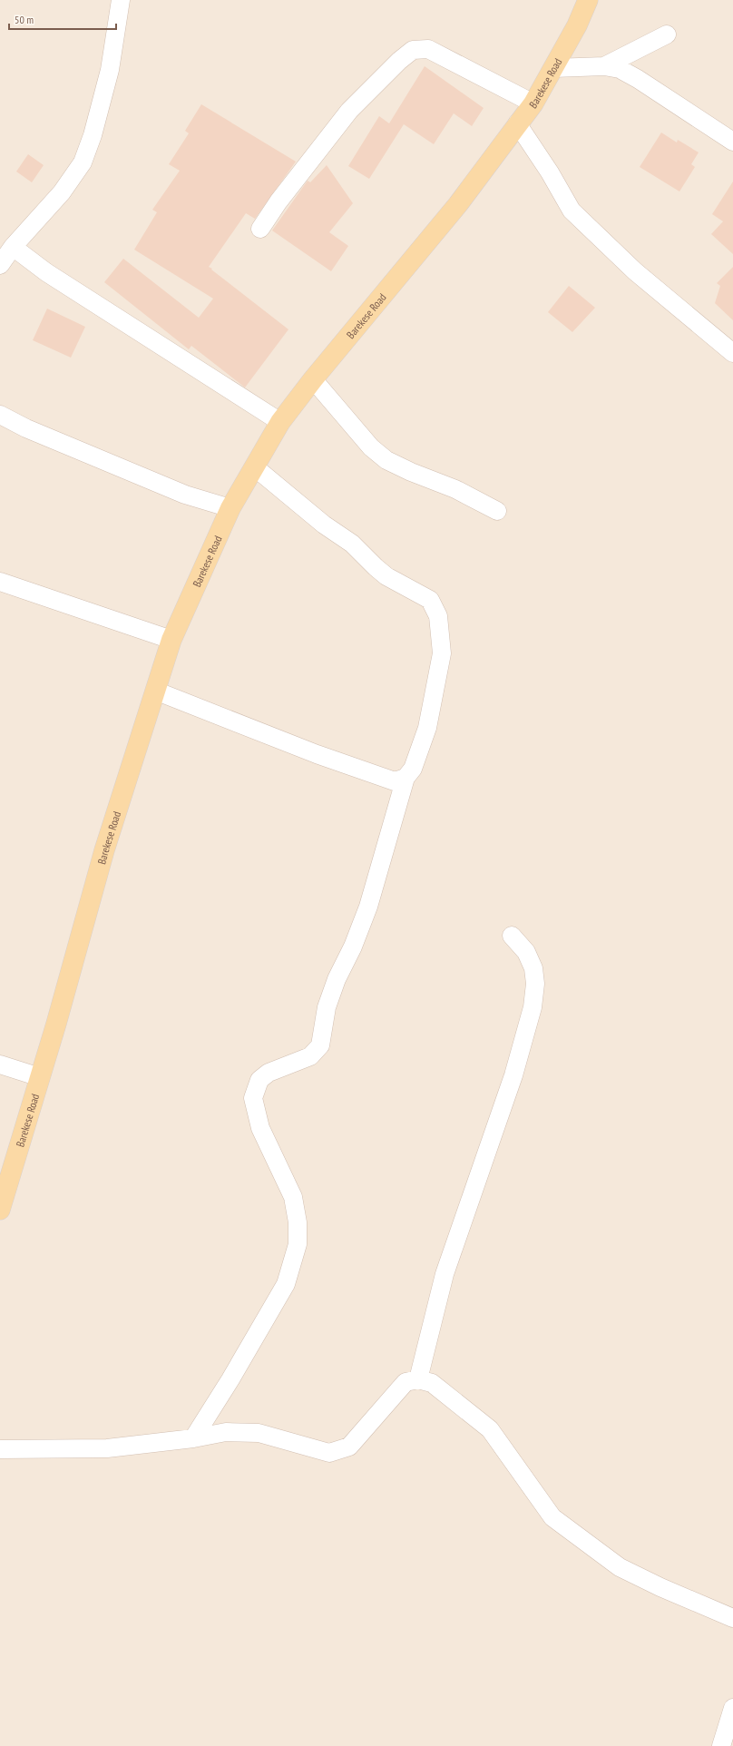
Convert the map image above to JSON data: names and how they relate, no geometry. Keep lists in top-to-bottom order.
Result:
{
  "streets": {
    "main road": ["Barekese Road"]
  },
  "scale_bar": "50 m"
}
